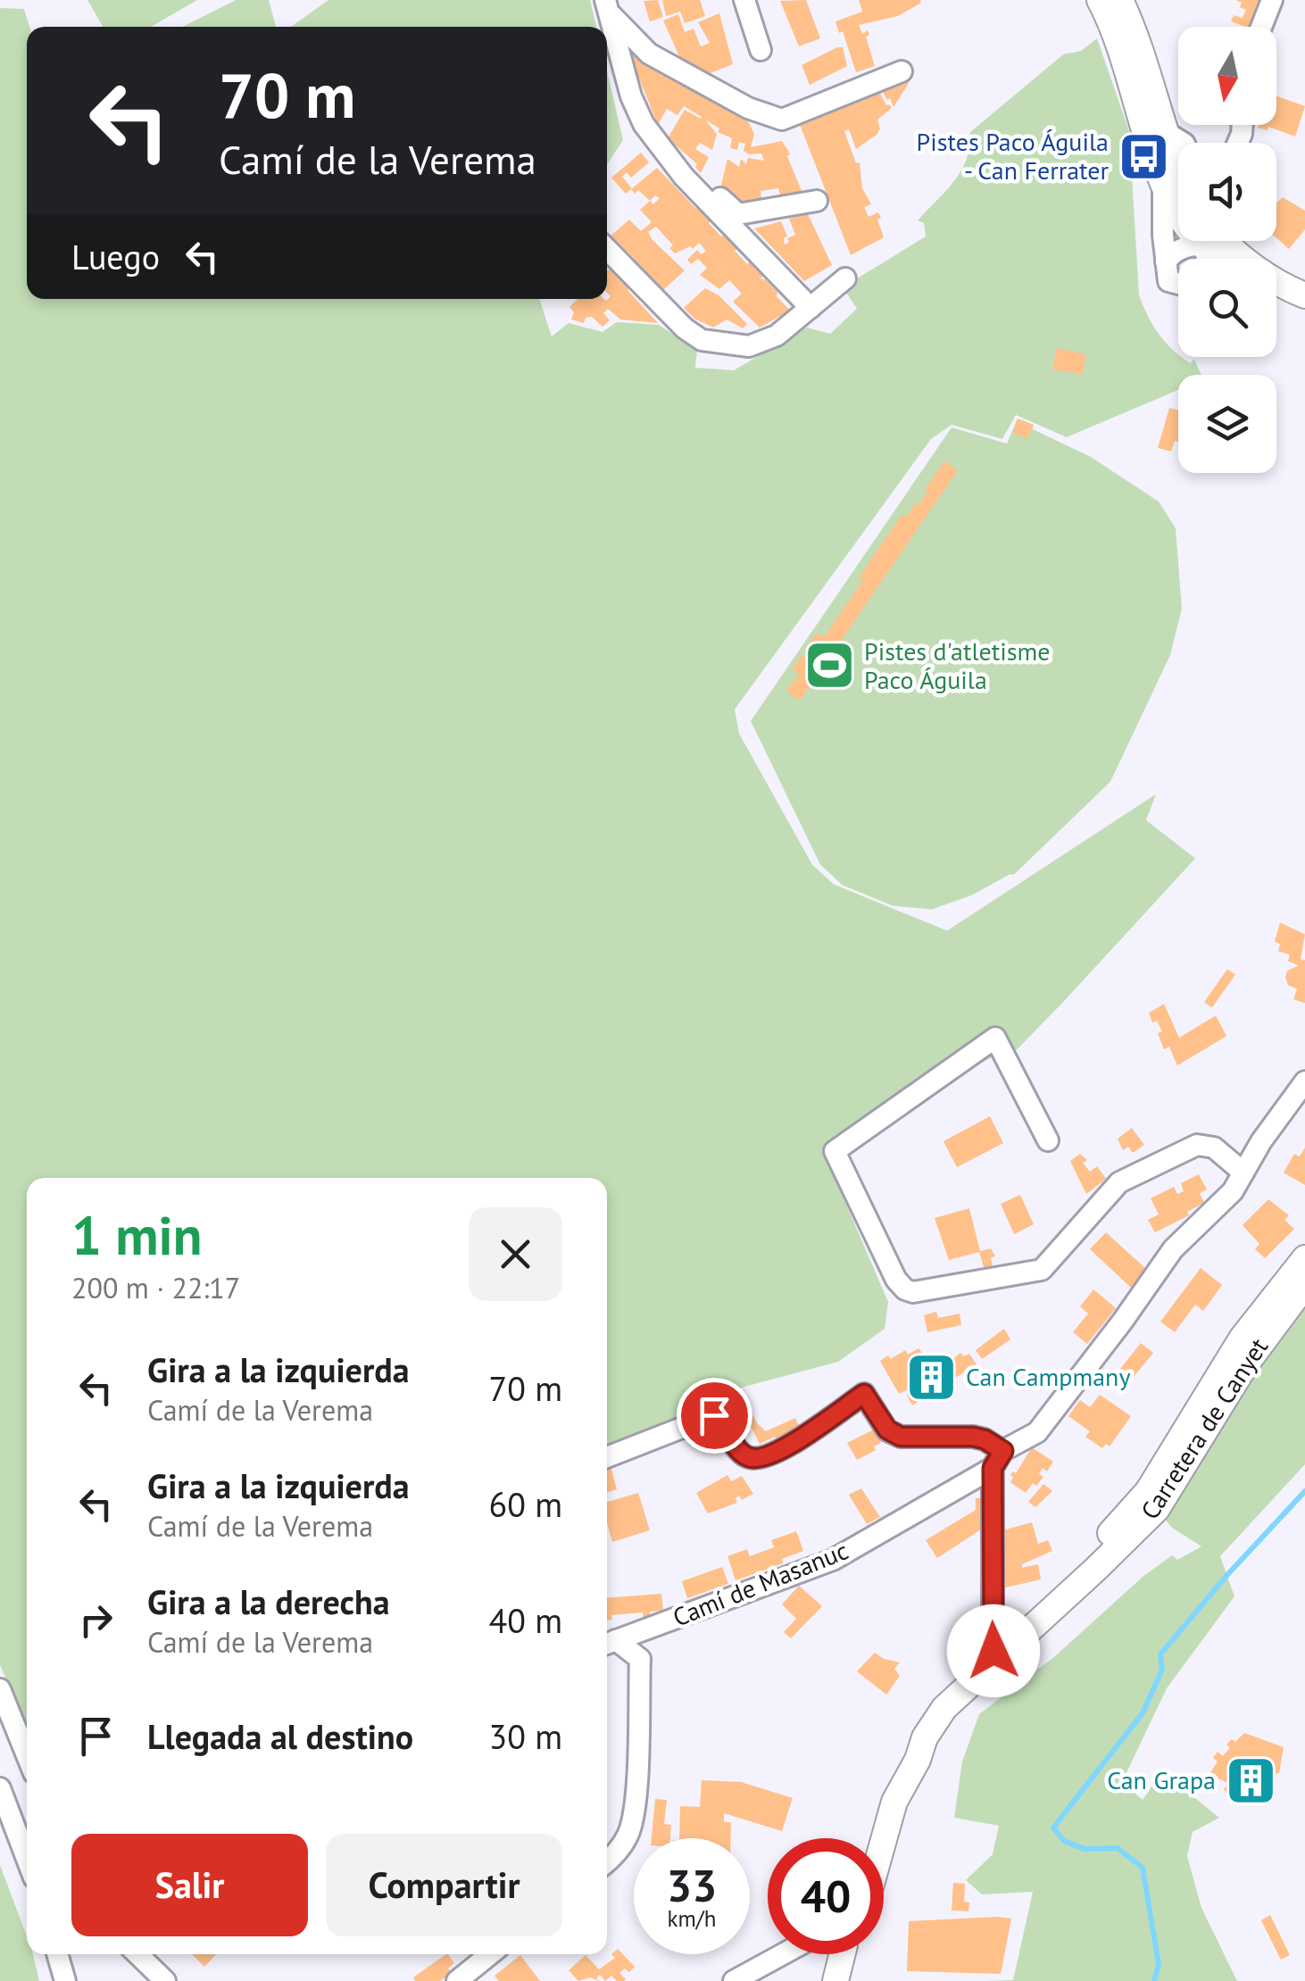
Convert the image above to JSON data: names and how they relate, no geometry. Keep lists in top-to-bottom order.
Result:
{
  "streets": {
    "street": ["Carretera de Canyet", "Camí de Masanuc"]
  },
  "places": {
    "bus stop": ["Pistes Paco Águila - Can Ferrater"],
    "sports": ["Pistes d'atletisme Paco Águila"],
    "building": ["Can Campmany", "Can Grapa"]
  },
  "north": "bottom",
  "page": {
    "turn": ["70 m", "Camí de la Verema"],
    "then": "Luego",
    "heading": ["1 min", "200 m · 22:17"],
    "list": [
      {
        "name": "Gira a la izquierda",
        "note": "Camí de la Verema",
        "value": "70 m"
      },
      {
        "name": "Gira a la izquierda",
        "note": "Camí de la Verema",
        "value": "60 m"
      },
      {
        "name": "Gira a la derecha",
        "note": "Camí de la Verema",
        "value": "40 m"
      },
      {
        "name": "Llegada al destino",
        "value": "30 m"
      }
    ],
    "buttons": ["Salir", "Compartir"],
    "speed": "33 km/h",
    "limit": "40"
  }
}
